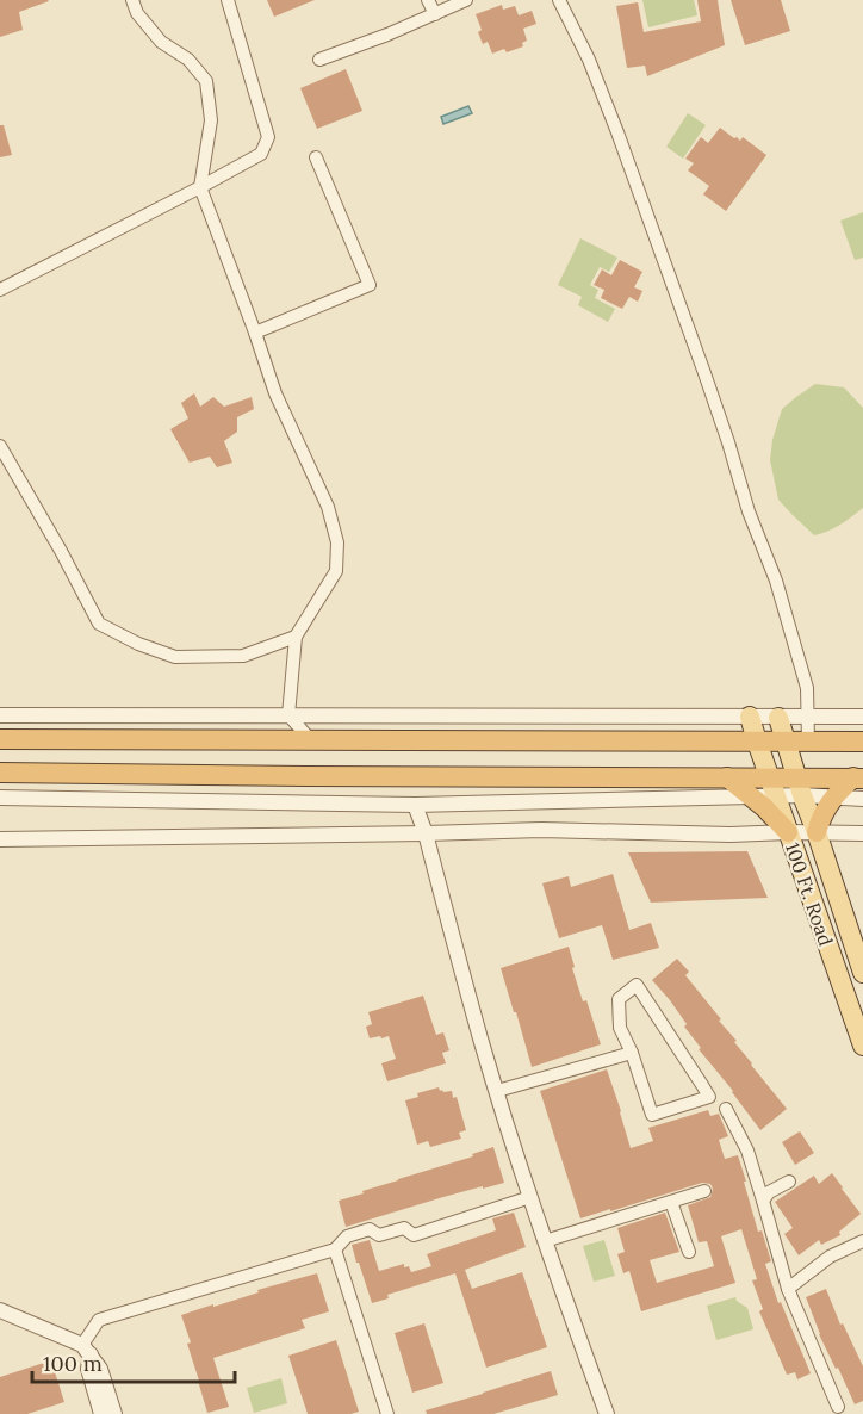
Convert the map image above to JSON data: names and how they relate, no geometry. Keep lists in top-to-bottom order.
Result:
{
  "streets": {
    "main road": ["100 Ft. Road"]
  },
  "scale_bar": "100 m"
}
